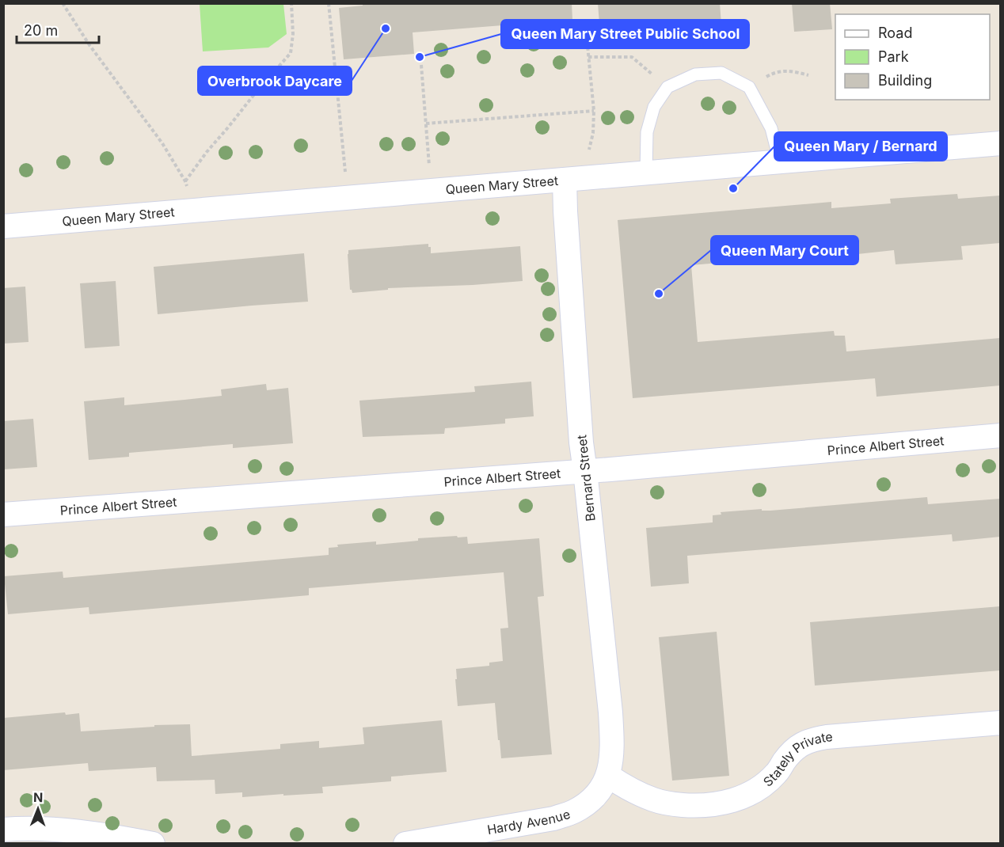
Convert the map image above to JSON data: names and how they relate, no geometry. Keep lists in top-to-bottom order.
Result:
{
  "streets": {
    "street": [
      "Queen Mary Street",
      "Prince Albert Street",
      "Bernard Street",
      "Stately Private",
      "Hardy Avenue"
    ]
  },
  "crossings": [
    ["Queen Mary Street", "Bernard Street"],
    ["Prince Albert Street", "Bernard Street"],
    ["Bernard Street", "Stately Private"],
    ["Bernard Street", "Hardy Avenue"],
    ["Stately Private", "Hardy Avenue"]
  ],
  "places": [
    "Overbrook Daycare",
    "Queen Mary Street Public School",
    "Queen Mary / Bernard",
    "Queen Mary Court"
  ],
  "legend": ["Road", "Park", "Building"],
  "scale_bar": "20 m",
  "north": "top"
}
